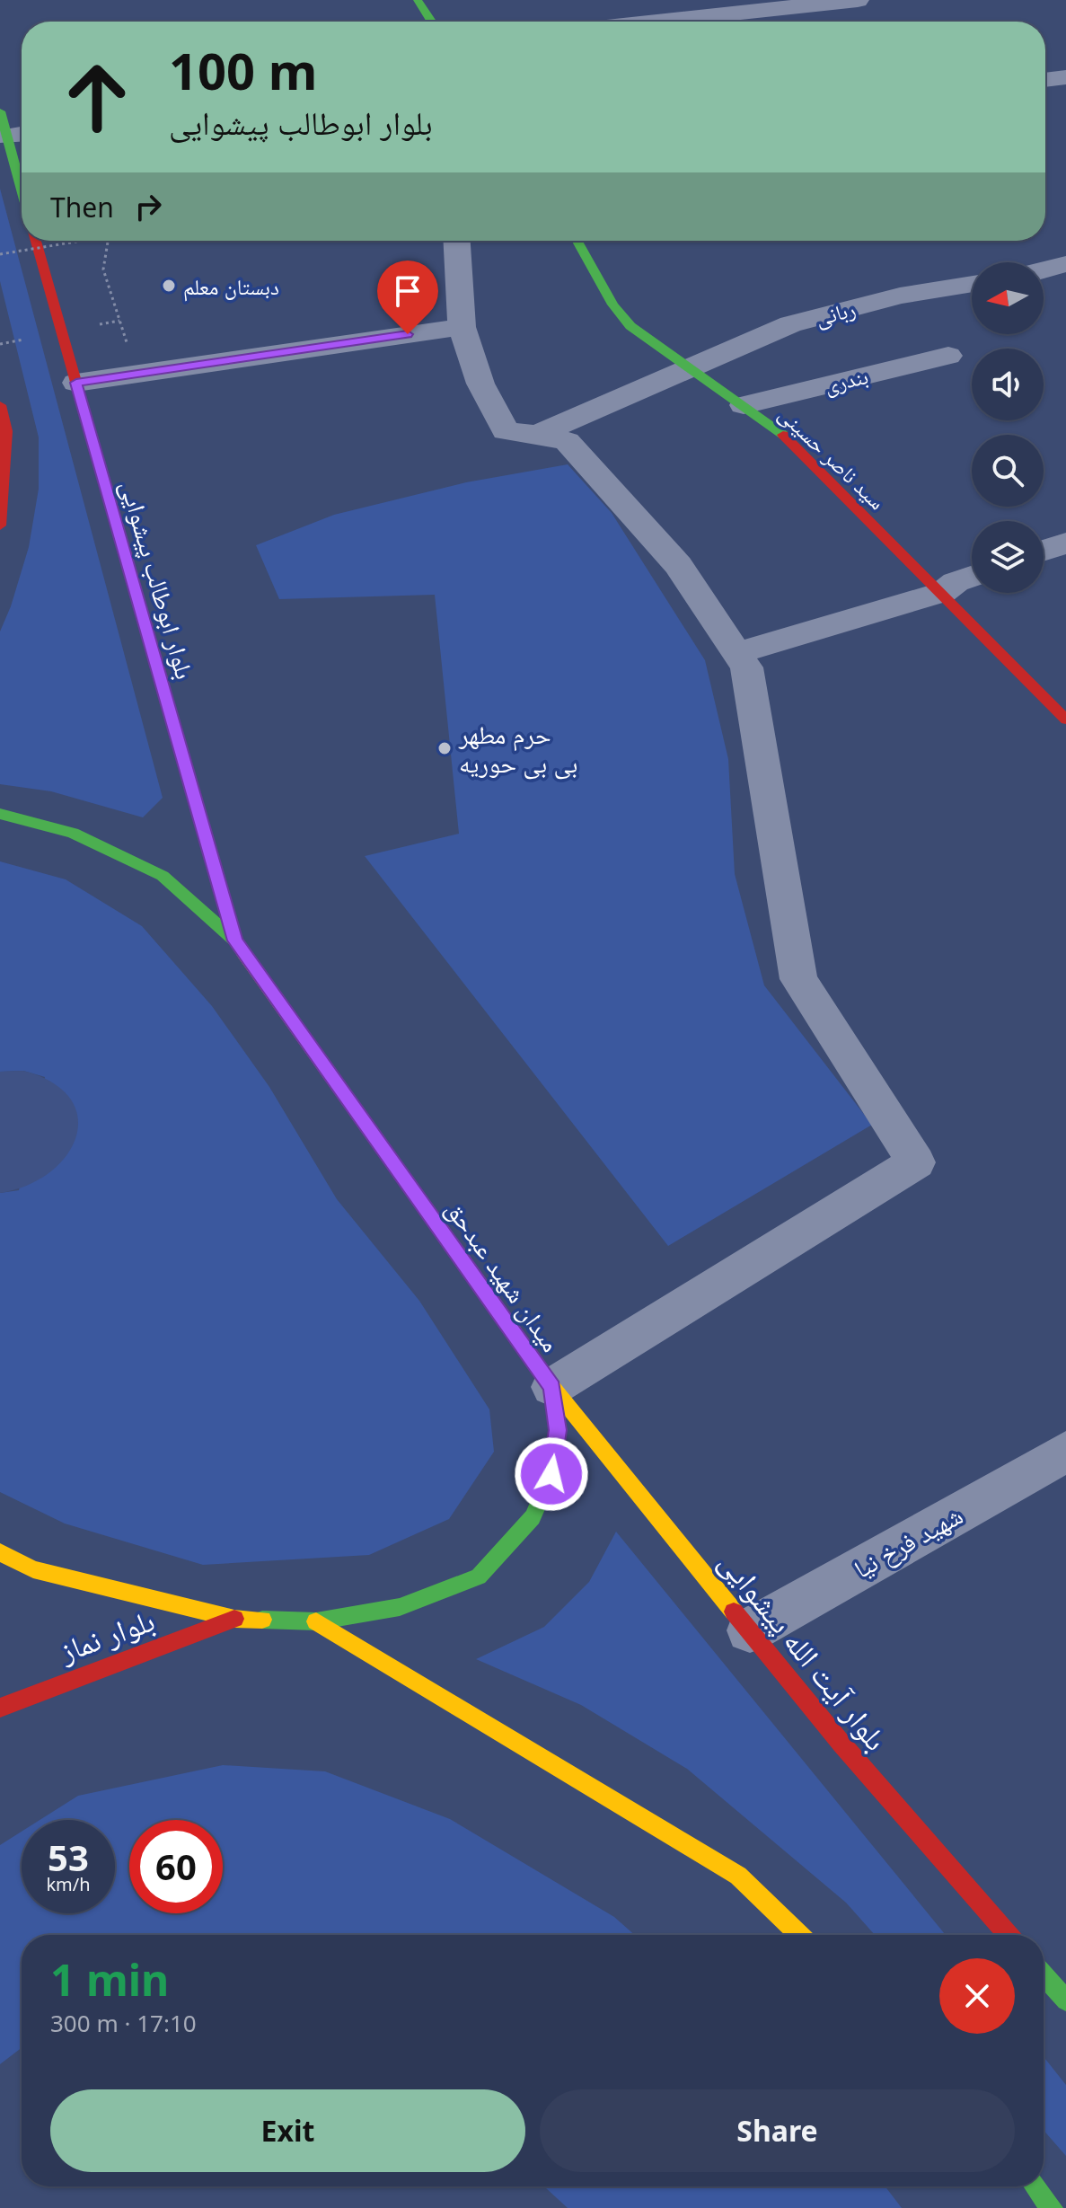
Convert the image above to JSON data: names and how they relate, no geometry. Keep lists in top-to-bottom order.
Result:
{
  "streets": {
    "main road": [
      "سید ناصر حسینی",
      "بلوار ابوطالب پیشوایی",
      "میدان شهید عبدحق",
      "بلوار نماز",
      "بلوار آیت الله پیشوایی"
    ],
    "street": ["ربانی", "بندری", "شهید فرخ نیا"]
  },
  "crossings": [
    ["ربانی", "سید ناصر حسینی"],
    ["بندری", "سید ناصر حسینی"],
    ["بلوار ابوطالب پیشوایی", "میدان شهید عبدحق"],
    ["میدان شهید عبدحق", "بلوار نماز"],
    ["میدان شهید عبدحق", "بلوار آیت الله پیشوایی"],
    ["شهید فرخ نیا", "بلوار آیت الله پیشوایی"]
  ],
  "places": ["دبستان معلم", "حرم مطهر بی بی حوریه"],
  "north": "left",
  "page": {
    "turn": ["100 m", "بلوار ابوطالب پیشوایی"],
    "then": "Then",
    "speed": "53 km/h",
    "limit": "60",
    "heading": ["1 min", "300 m · 17:10"],
    "buttons": ["Exit", "Share"]
  }
}
